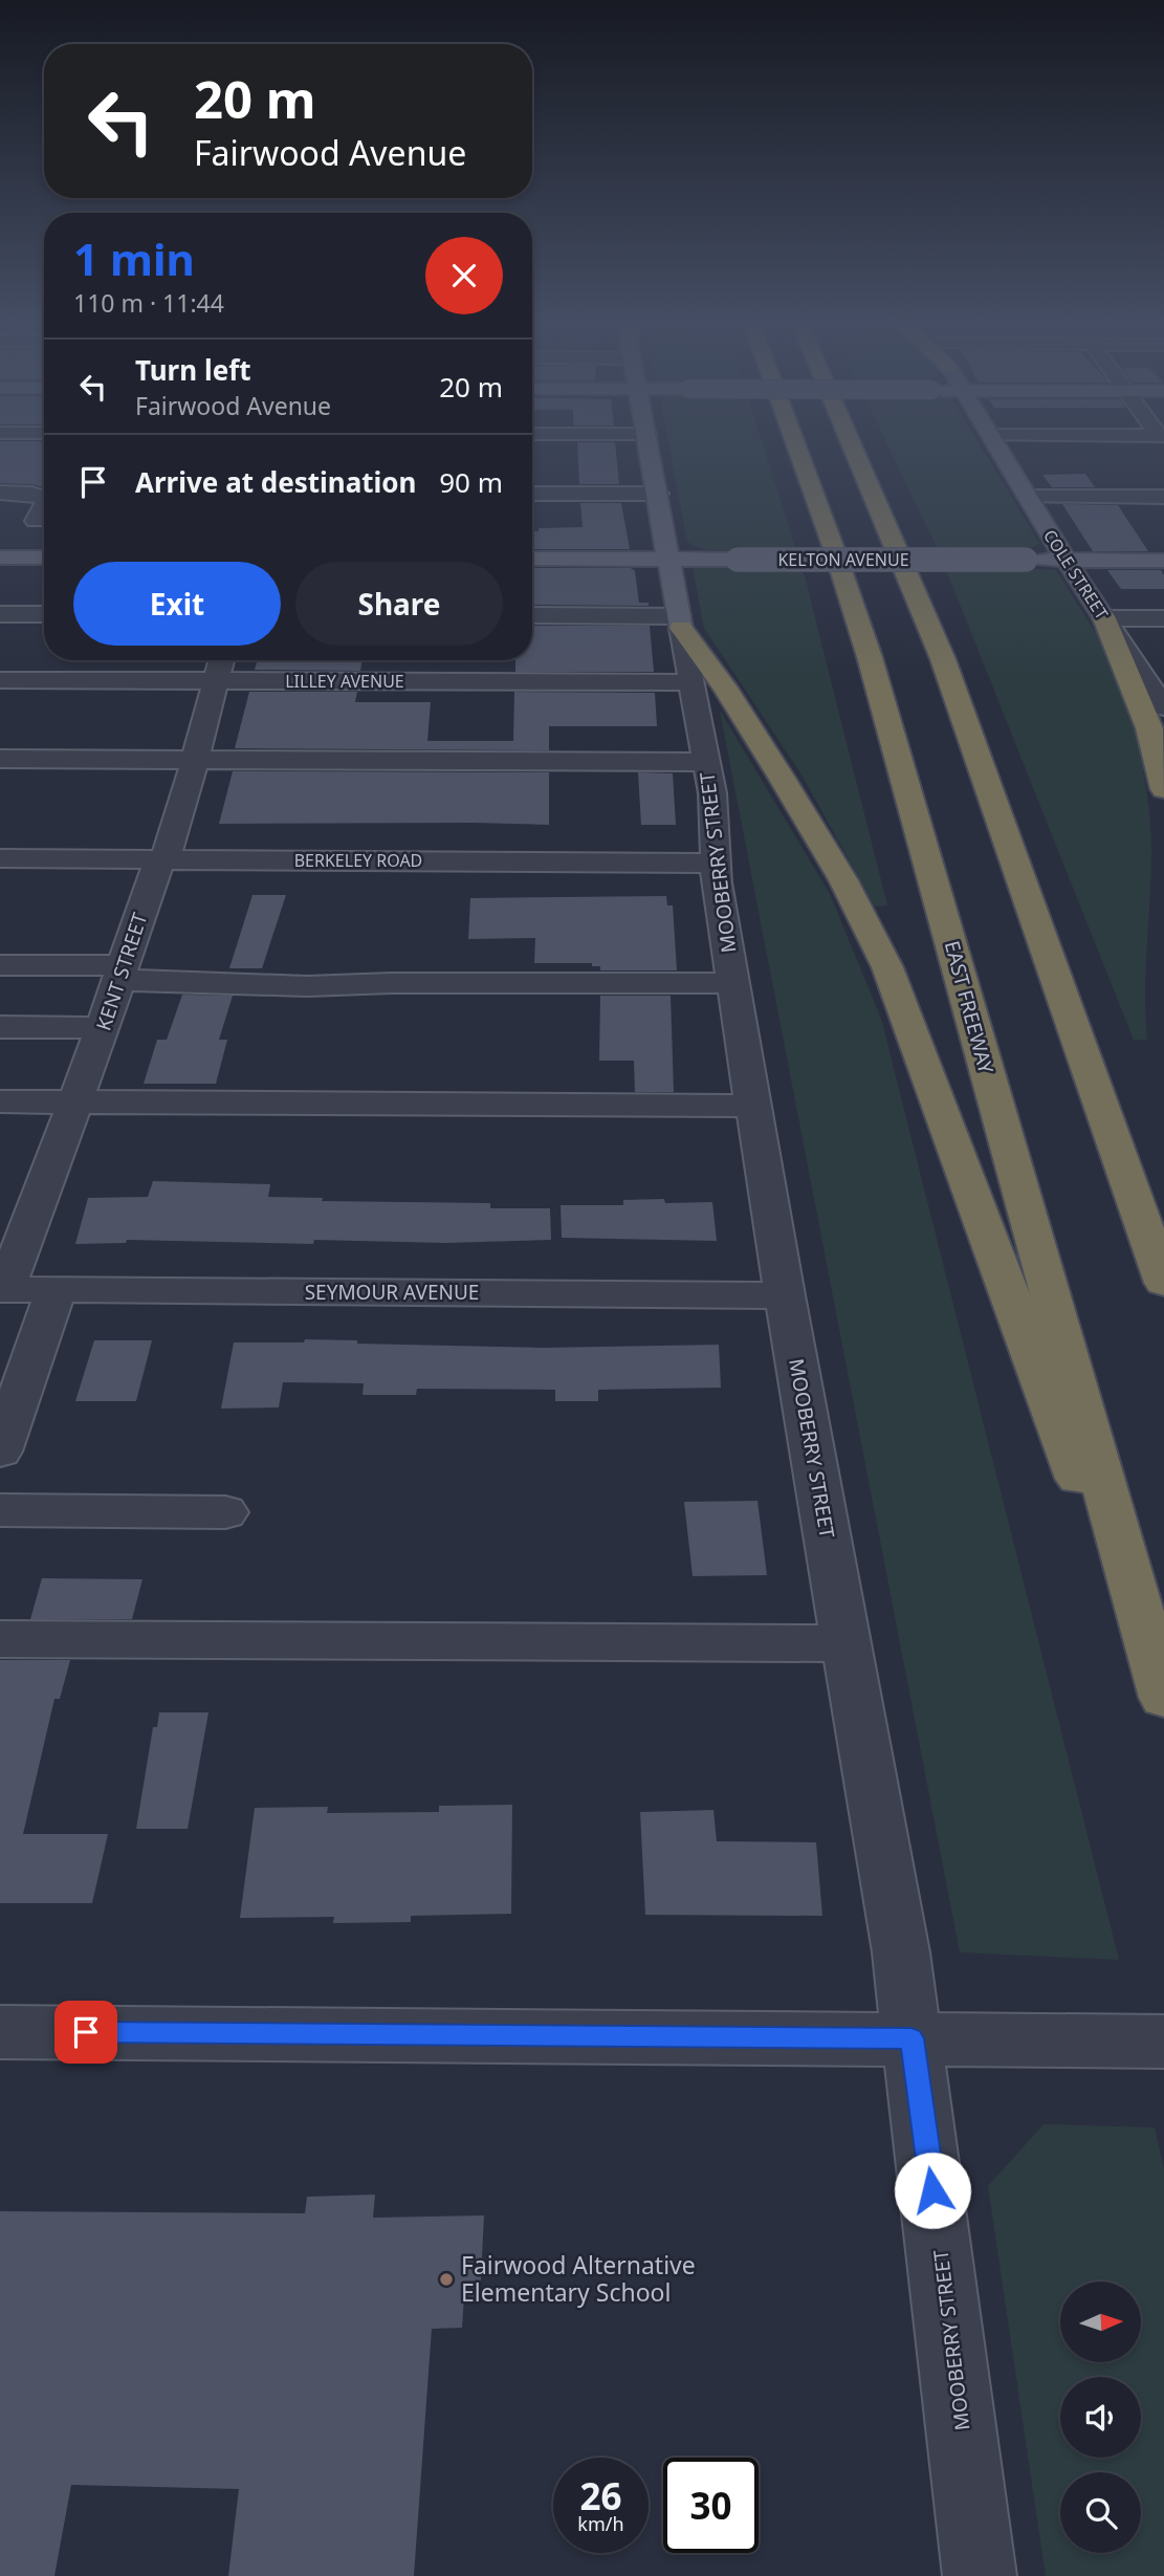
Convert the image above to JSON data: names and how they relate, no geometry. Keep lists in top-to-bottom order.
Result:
{
  "streets": {
    "highway": ["EAST FREEWAY"],
    "main road": ["KELTON AVENUE", "COLE STREET", "MOOBERRY STREET"],
    "street": [
      "LILLEY AVENUE",
      "BERKELEY ROAD",
      "KENT STREET",
      "SEYMOUR AVENUE"
    ]
  },
  "crossings": [
    ["KELTON AVENUE", "COLE STREET"],
    ["KELTON AVENUE", "MOOBERRY STREET"],
    ["LILLEY AVENUE", "MOOBERRY STREET"],
    ["LILLEY AVENUE", "KENT STREET"],
    ["BERKELEY ROAD", "MOOBERRY STREET"],
    ["BERKELEY ROAD", "KENT STREET"],
    ["MOOBERRY STREET", "SEYMOUR AVENUE"],
    ["KENT STREET", "SEYMOUR AVENUE"]
  ],
  "places": ["Fairwood Alternative Elementary School"],
  "north": "right",
  "page": {
    "turn": ["20 m", "Fairwood Avenue"],
    "heading": ["1 min", "110 m · 11:44"],
    "list": [
      {
        "name": "Turn left",
        "note": "Fairwood Avenue",
        "value": "20 m"
      },
      {
        "name": "Arrive at destination",
        "value": "90 m"
      }
    ],
    "buttons": ["Exit", "Share"],
    "speed": "26 km/h",
    "limit": "30"
  }
}
